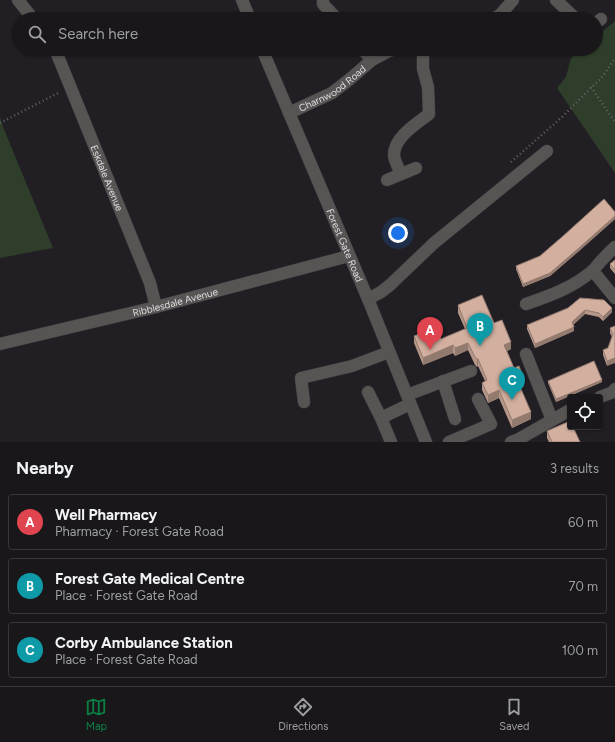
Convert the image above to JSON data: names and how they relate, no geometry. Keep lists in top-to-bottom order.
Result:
{
  "streets": {
    "street": [
      "Charnwood Road",
      "Eskdale Avenue",
      "Forest Gate Road",
      "Ribblesdale Avenue"
    ]
  },
  "crossings": [
    ["Charnwood Road", "Forest Gate Road"],
    ["Eskdale Avenue", "Ribblesdale Avenue"],
    ["Forest Gate Road", "Ribblesdale Avenue"]
  ],
  "page": {
    "search": "Search here",
    "pins": ["B", "A", "C"],
    "heading": ["Nearby", "3 results"],
    "list": [
      {
        "mark": "A",
        "name": "Well Pharmacy",
        "note": "Pharmacy · Forest Gate Road",
        "value": "60 m"
      },
      {
        "mark": "B",
        "name": "Forest Gate Medical Centre",
        "note": "Place · Forest Gate Road",
        "value": "70 m"
      },
      {
        "mark": "C",
        "name": "Corby Ambulance Station",
        "note": "Place · Forest Gate Road",
        "value": "100 m"
      }
    ],
    "nav": ["Map", "Directions", "Saved"]
  }
}
